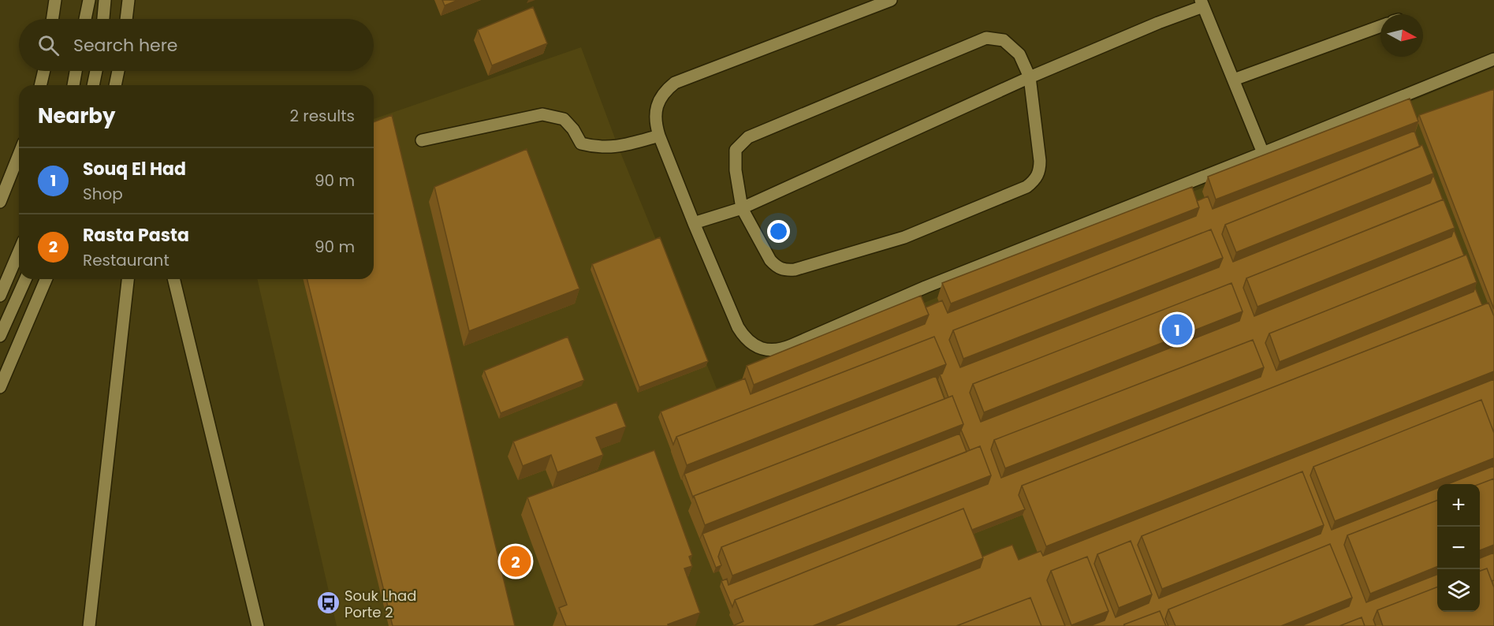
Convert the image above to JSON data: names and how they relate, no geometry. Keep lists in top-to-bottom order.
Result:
{
  "places": {
    "bus stop": ["Souk Lhad Porte 2"]
  },
  "north": "right",
  "page": {
    "search": "Search here",
    "heading": ["Nearby", "2 results"],
    "list": [
      {
        "mark": "1",
        "name": "Souq El Had",
        "note": "Shop",
        "value": "90 m"
      },
      {
        "mark": "2",
        "name": "Rasta Pasta",
        "note": "Restaurant",
        "value": "90 m"
      }
    ],
    "pins": ["1", "2"],
    "map_buttons": ["+", "−"]
  }
}
